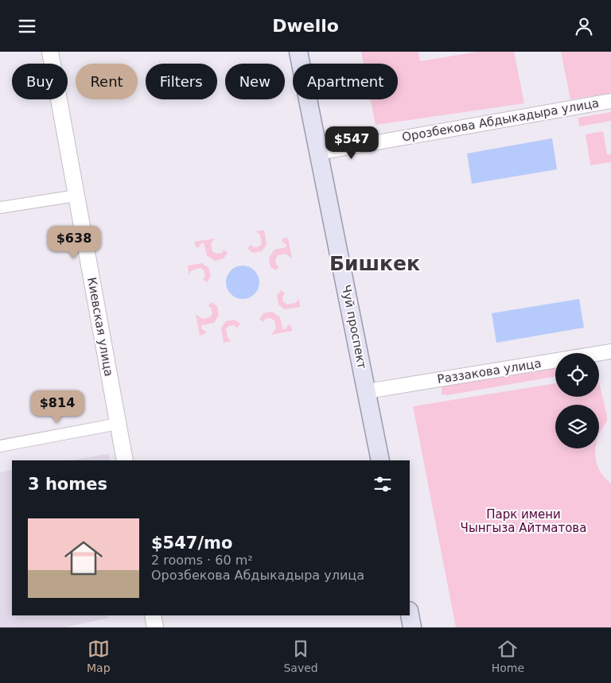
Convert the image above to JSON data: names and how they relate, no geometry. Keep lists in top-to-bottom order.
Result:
{
  "streets": {
    "main road": ["Киевская улица", "Чуй проспект"],
    "street": ["Орозбекова Абдыкадыра улица", "Раззакова улица"]
  },
  "crossings": [
    ["Орозбекова Абдыкадыра улица", "Чуй проспект"],
    ["Чуй проспект", "Раззакова улица"]
  ],
  "districts": ["Бишкек"],
  "parks": ["Парк имени Чынгыза Айтматова"],
  "page": {
    "header": "Dwello",
    "chip": [
      "Buy",
      "Rent",
      "Filters",
      "New",
      "Apartment"
    ],
    "price": ["$547", "$638", "$814"],
    "heading": "3 homes",
    "list": [
      {
        "name": "$547/mo",
        "note": "2 rooms · 60 m² · Орозбекова Абдыкадыра улица"
      }
    ],
    "tabs": ["Map", "Saved", "Home"]
  }
}
